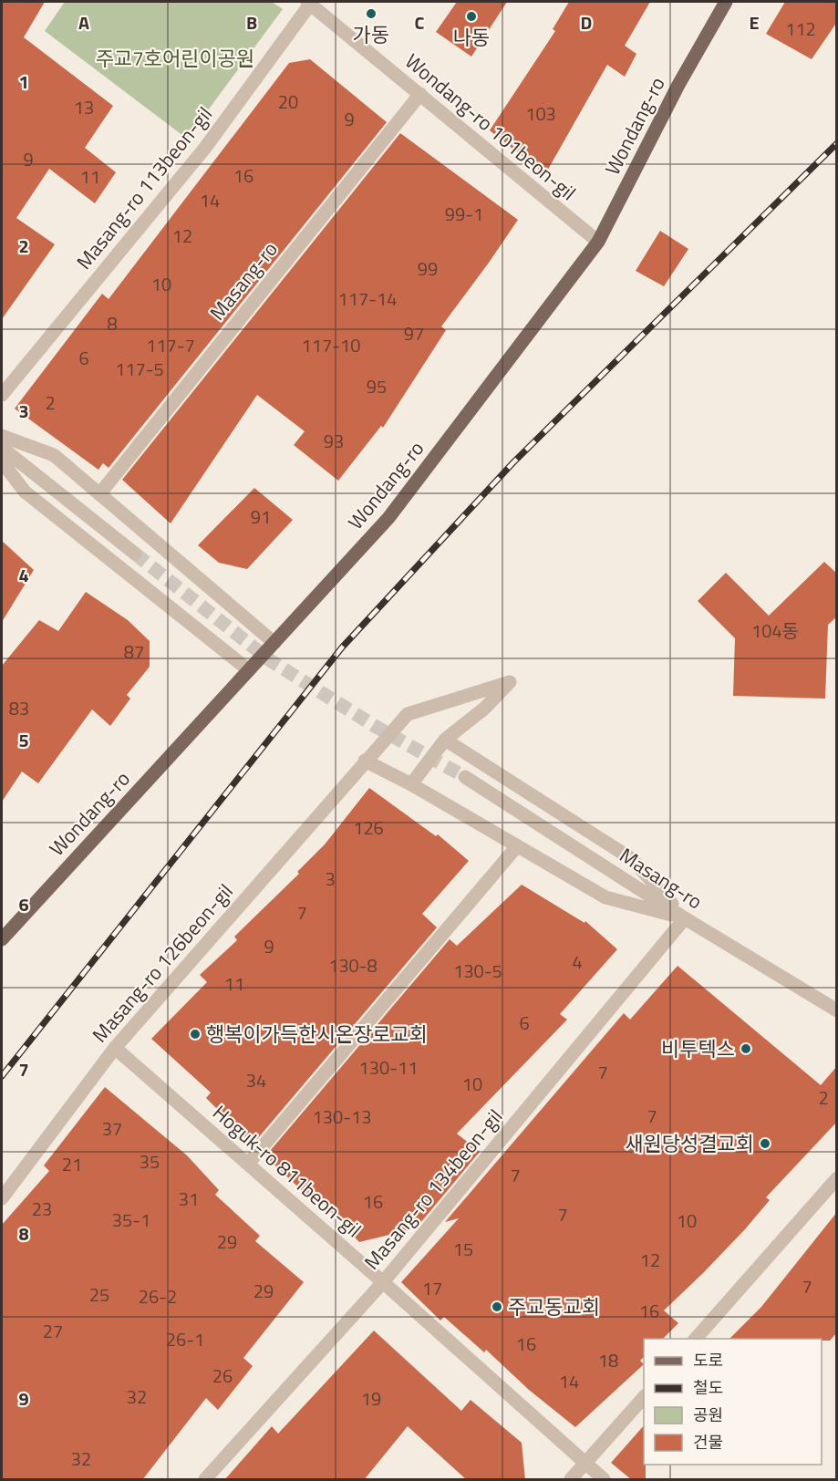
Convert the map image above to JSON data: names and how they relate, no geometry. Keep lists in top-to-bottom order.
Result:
{
  "streets": {
    "main road": ["Wondang-ro"],
    "street": [
      "Wondang-ro 101beon-gil",
      "Masang-ro 113beon-gil",
      "Masang-ro",
      "Masang-ro 126beon-gil",
      "Hoguk-ro 811beon-gil",
      "Masang-ro 134beon-gil"
    ]
  },
  "crossings": [
    ["Wondang-ro", "Wondang-ro 101beon-gil"],
    ["Wondang-ro 101beon-gil", "Masang-ro 113beon-gil"],
    ["Wondang-ro 101beon-gil", "Masang-ro"],
    ["Masang-ro", "Masang-ro 134beon-gil"],
    ["Masang-ro 126beon-gil", "Hoguk-ro 811beon-gil"],
    ["Hoguk-ro 811beon-gil", "Masang-ro 134beon-gil"]
  ],
  "parks": ["주교7호어린이공원"],
  "places": [
    "가동",
    "나동",
    "행복이가득한시온장로교회",
    "비투텍스",
    "새원당성결교회",
    "주교동교회"
  ],
  "house_numbers": [
    "112",
    "20",
    "13",
    "103",
    "9",
    "9",
    "16",
    "11",
    "14",
    "99-1",
    "12",
    "99",
    "10",
    "117-14",
    "8",
    "97",
    "117-7",
    "117-10",
    "6",
    "117-5",
    "95",
    "2",
    "93",
    "91",
    "104동",
    "87",
    "83",
    "126",
    "3",
    "7",
    "9",
    "4",
    "130-8",
    "130-5",
    "11",
    "6",
    "130-11",
    "7",
    "34",
    "10",
    "2",
    "7",
    "130-13",
    "37",
    "35",
    "21",
    "7",
    "31",
    "16",
    "23",
    "7",
    "35-1",
    "10",
    "29",
    "15",
    "12",
    "7",
    "17",
    "29",
    "25",
    "26-2",
    "16",
    "27",
    "26-1",
    "16",
    "18",
    "26",
    "14",
    "32",
    "19",
    "32"
  ],
  "legend": [
    "도로",
    "철도",
    "공원",
    "건물"
  ],
  "grid": {
    "columns": [
      "A",
      "B",
      "C",
      "D",
      "E"
    ],
    "rows": [
      "1",
      "2",
      "3",
      "4",
      "5",
      "6",
      "7",
      "8",
      "9"
    ]
  }
}
